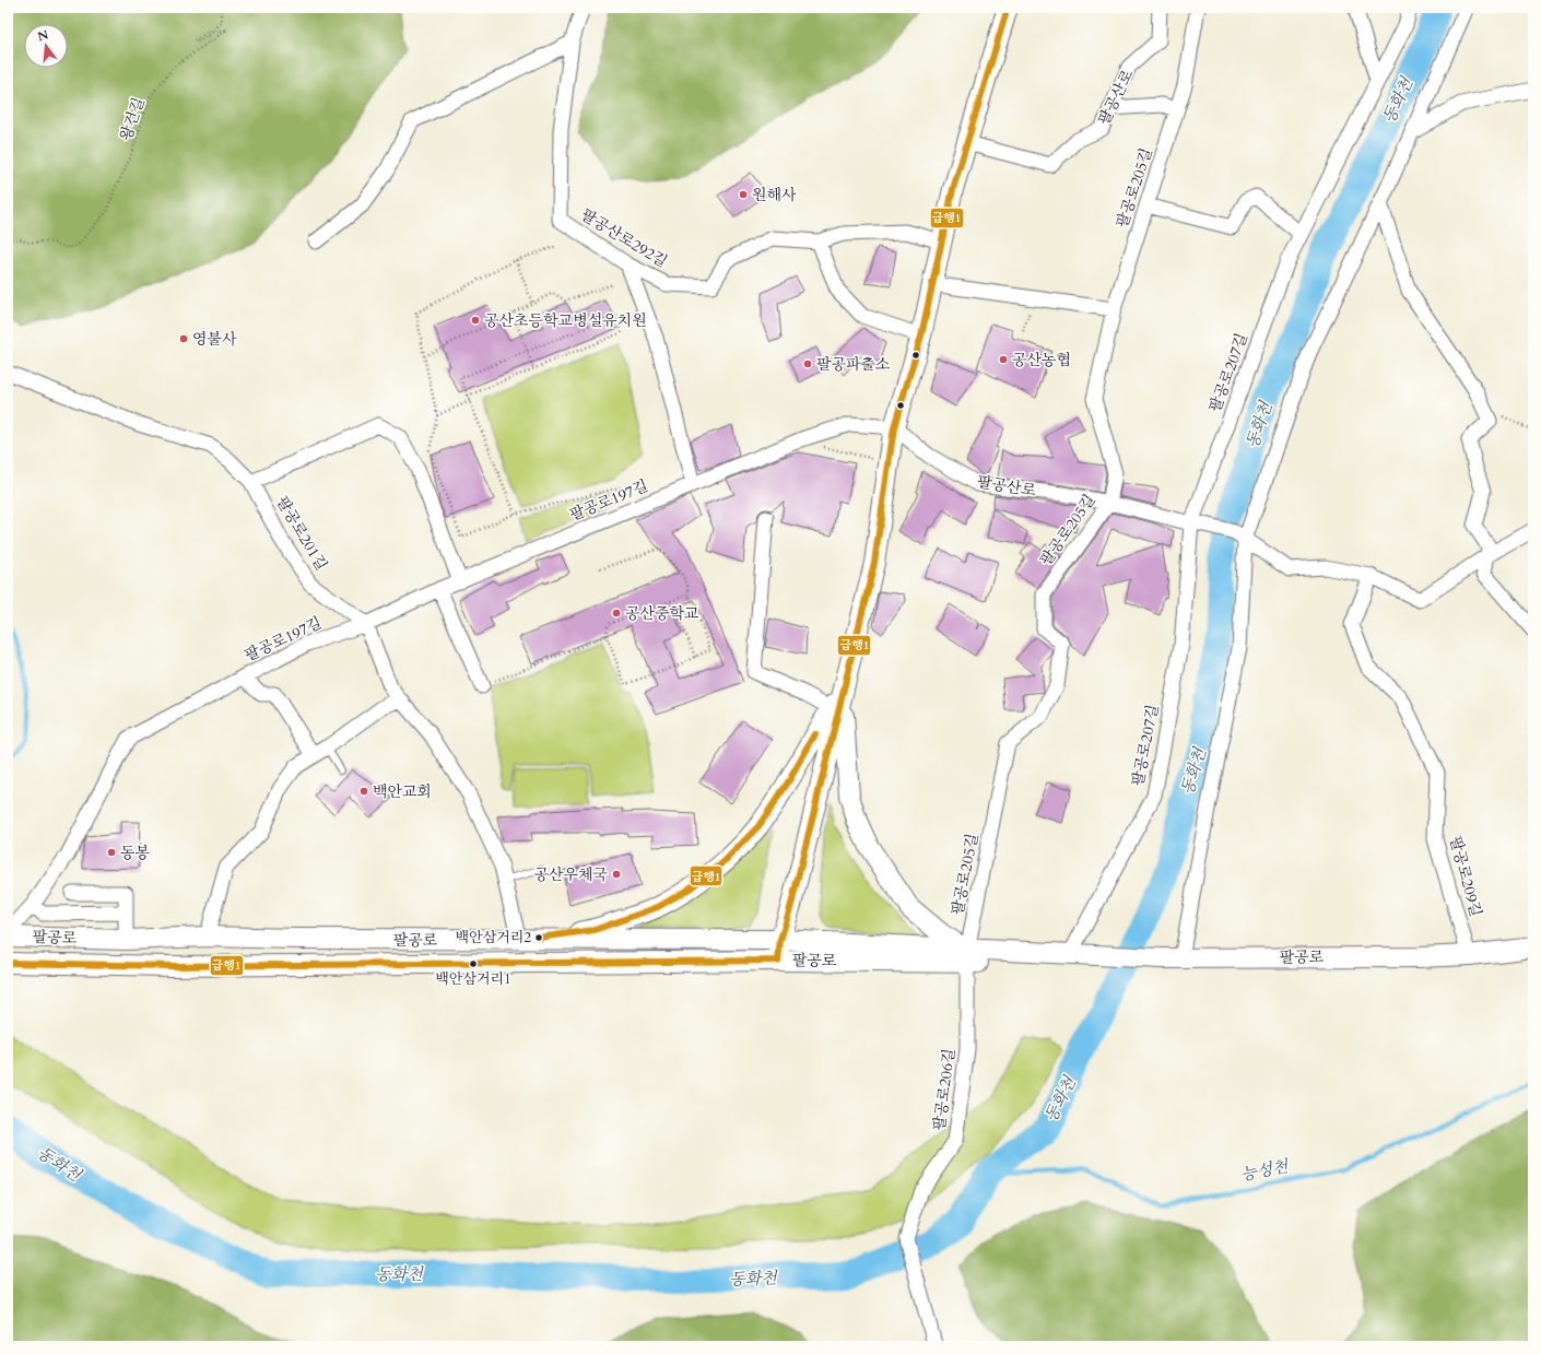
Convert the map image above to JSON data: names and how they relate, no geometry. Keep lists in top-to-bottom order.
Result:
{
  "streets": {
    "main road": ["팔공로"],
    "street": [
      "팔공산로",
      "팔공로205길",
      "팔공산로292길",
      "팔공로207길",
      "팔공로197길",
      "팔공로201길",
      "팔공로209길",
      "팔공로206길"
    ],
    "path": ["왕건길"]
  },
  "crossings": [
    ["팔공산로", "팔공로205길"],
    ["팔공산로", "팔공로207길"],
    ["팔공산로", "팔공로197길"],
    ["팔공로205길", "팔공로"],
    ["팔공로205길", "팔공로206길"],
    ["팔공로207길", "팔공로"],
    ["팔공로197길", "팔공로201길"],
    ["팔공로209길", "팔공로"],
    ["팔공로", "팔공로206길"]
  ],
  "water": ["동화천", "능성천"],
  "places": [
    "원해사",
    "공산초등학교병설유치원",
    "영불사",
    "공산농협",
    "팔공파출소",
    "공산중학교",
    "백안교회",
    "동봉",
    "공산우체국",
    "백안삼거리2",
    "백안삼거리1"
  ],
  "lines": ["transit line 급행1"],
  "north": "top"
}
